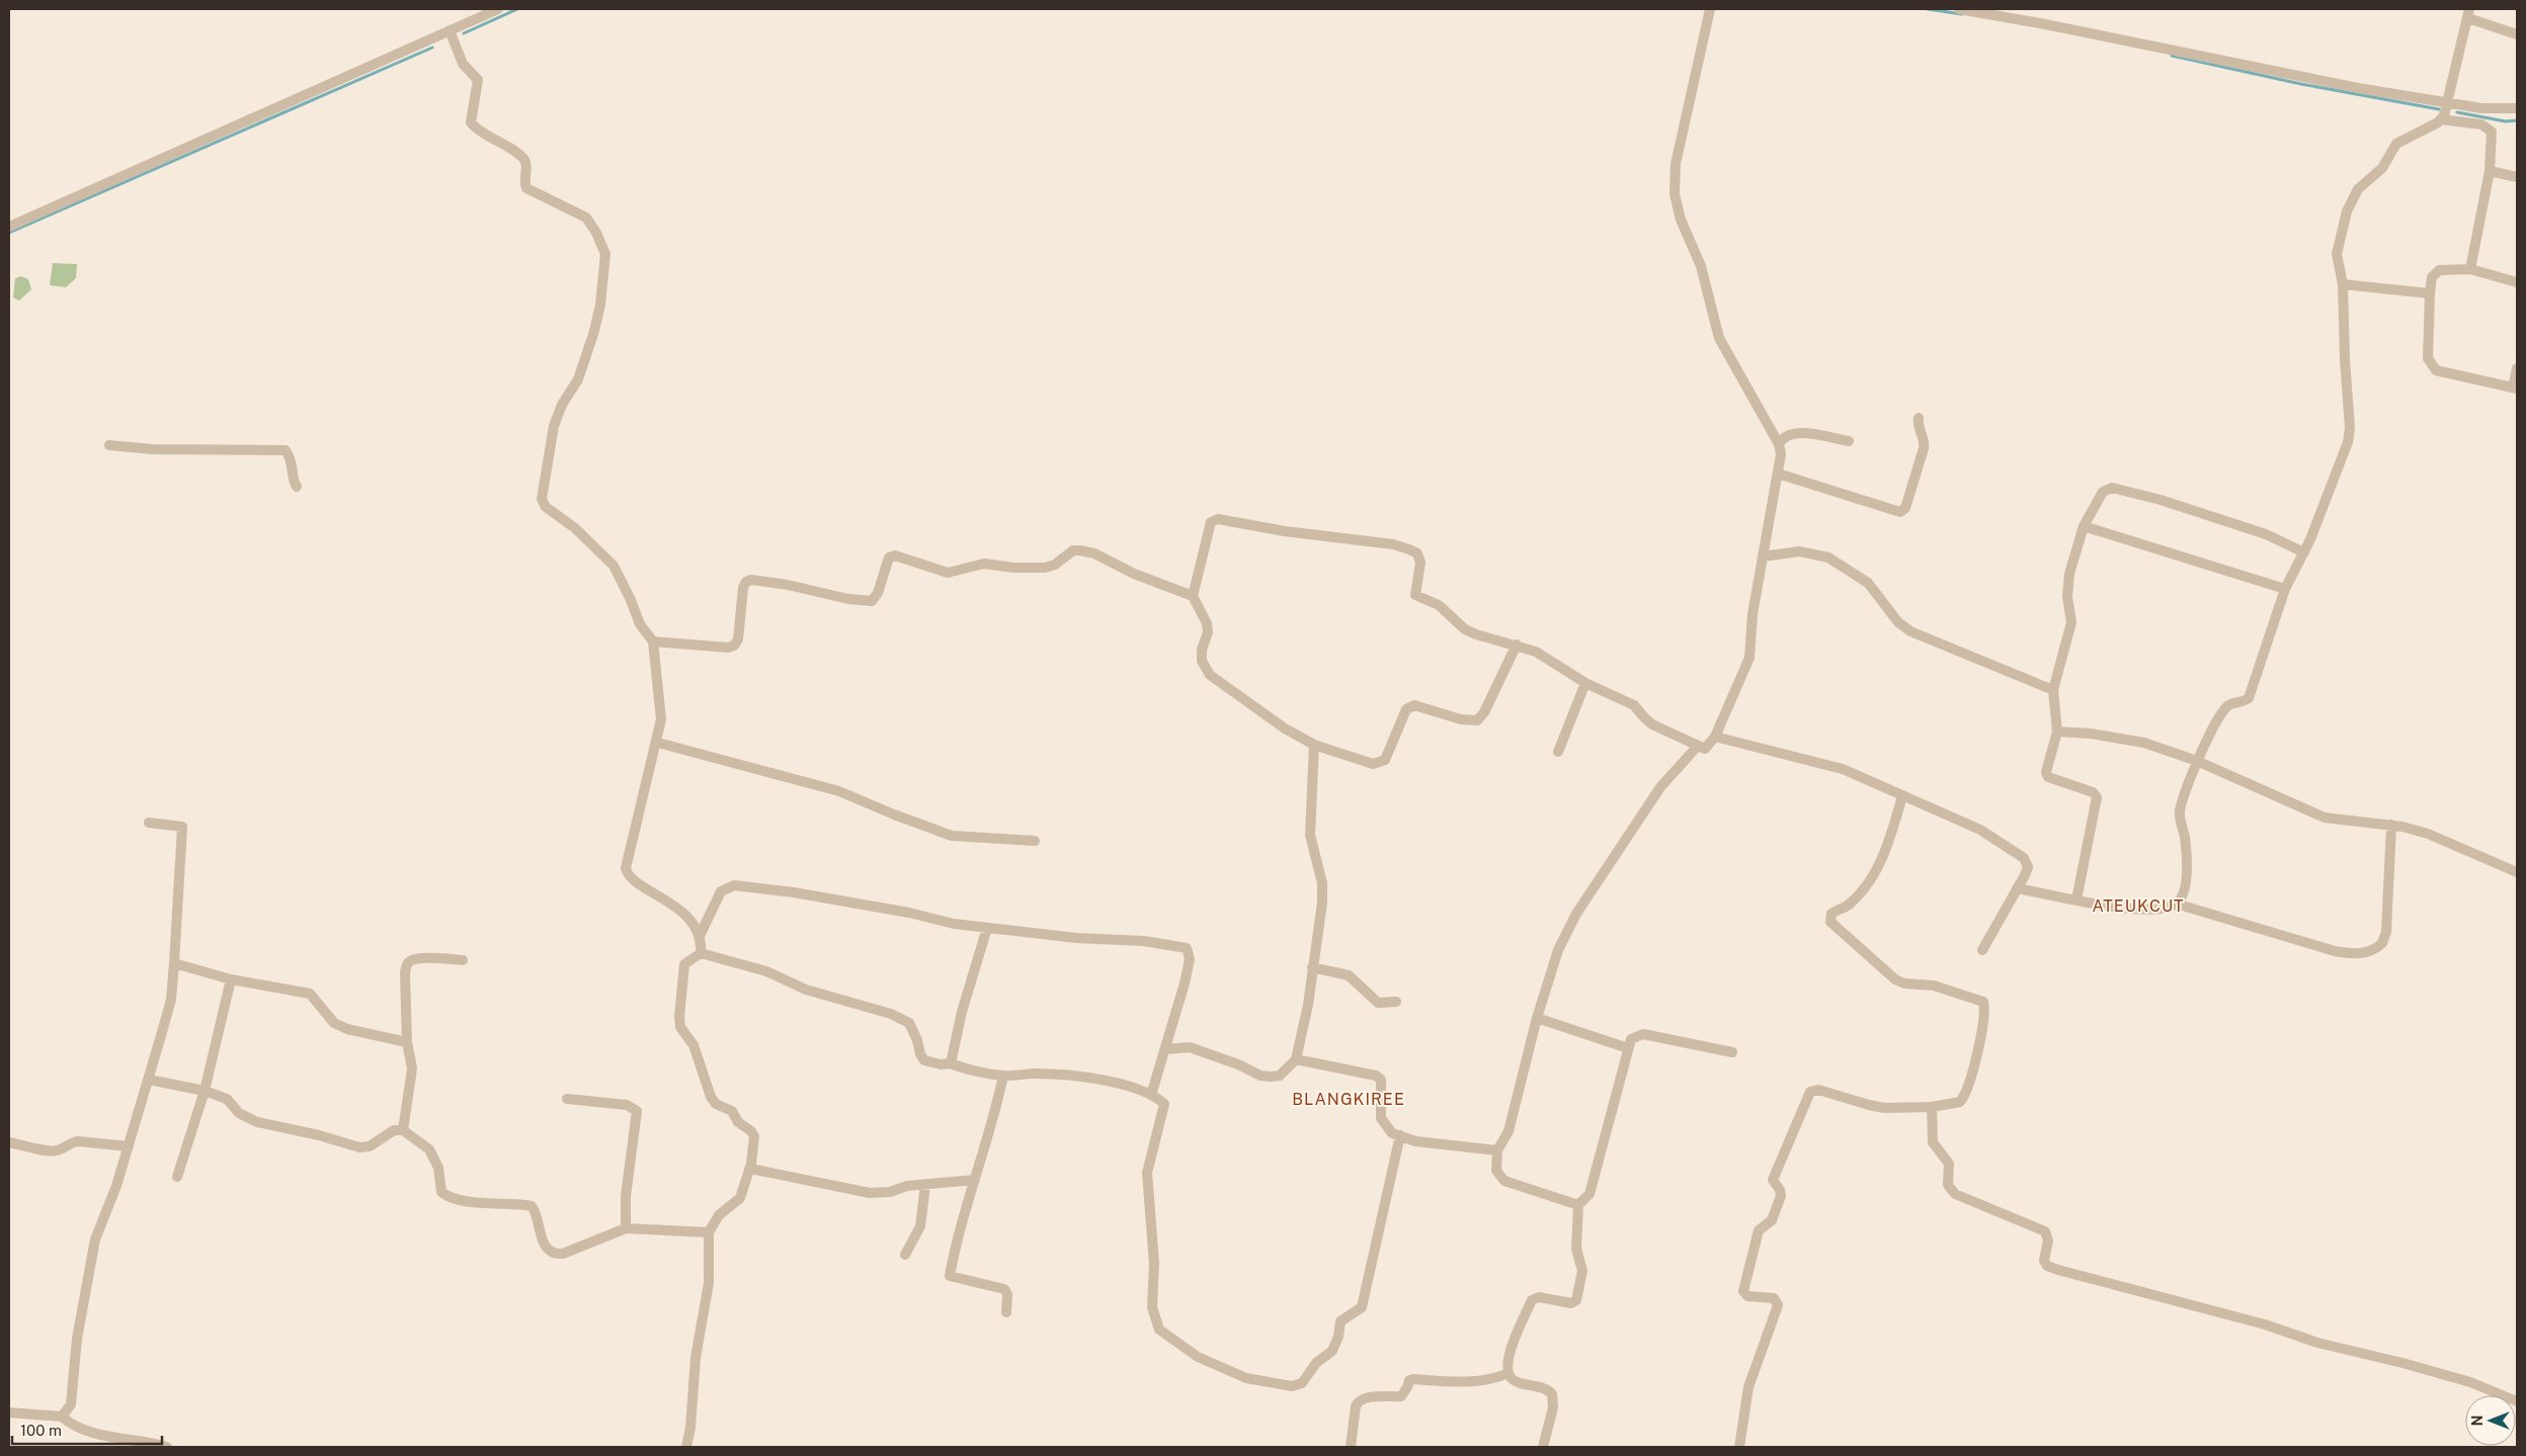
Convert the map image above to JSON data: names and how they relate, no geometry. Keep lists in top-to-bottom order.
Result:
{
  "districts": ["ATEUKCUT", "BLANGKIREE"],
  "scale_bar": "100 m",
  "north": "left"
}
